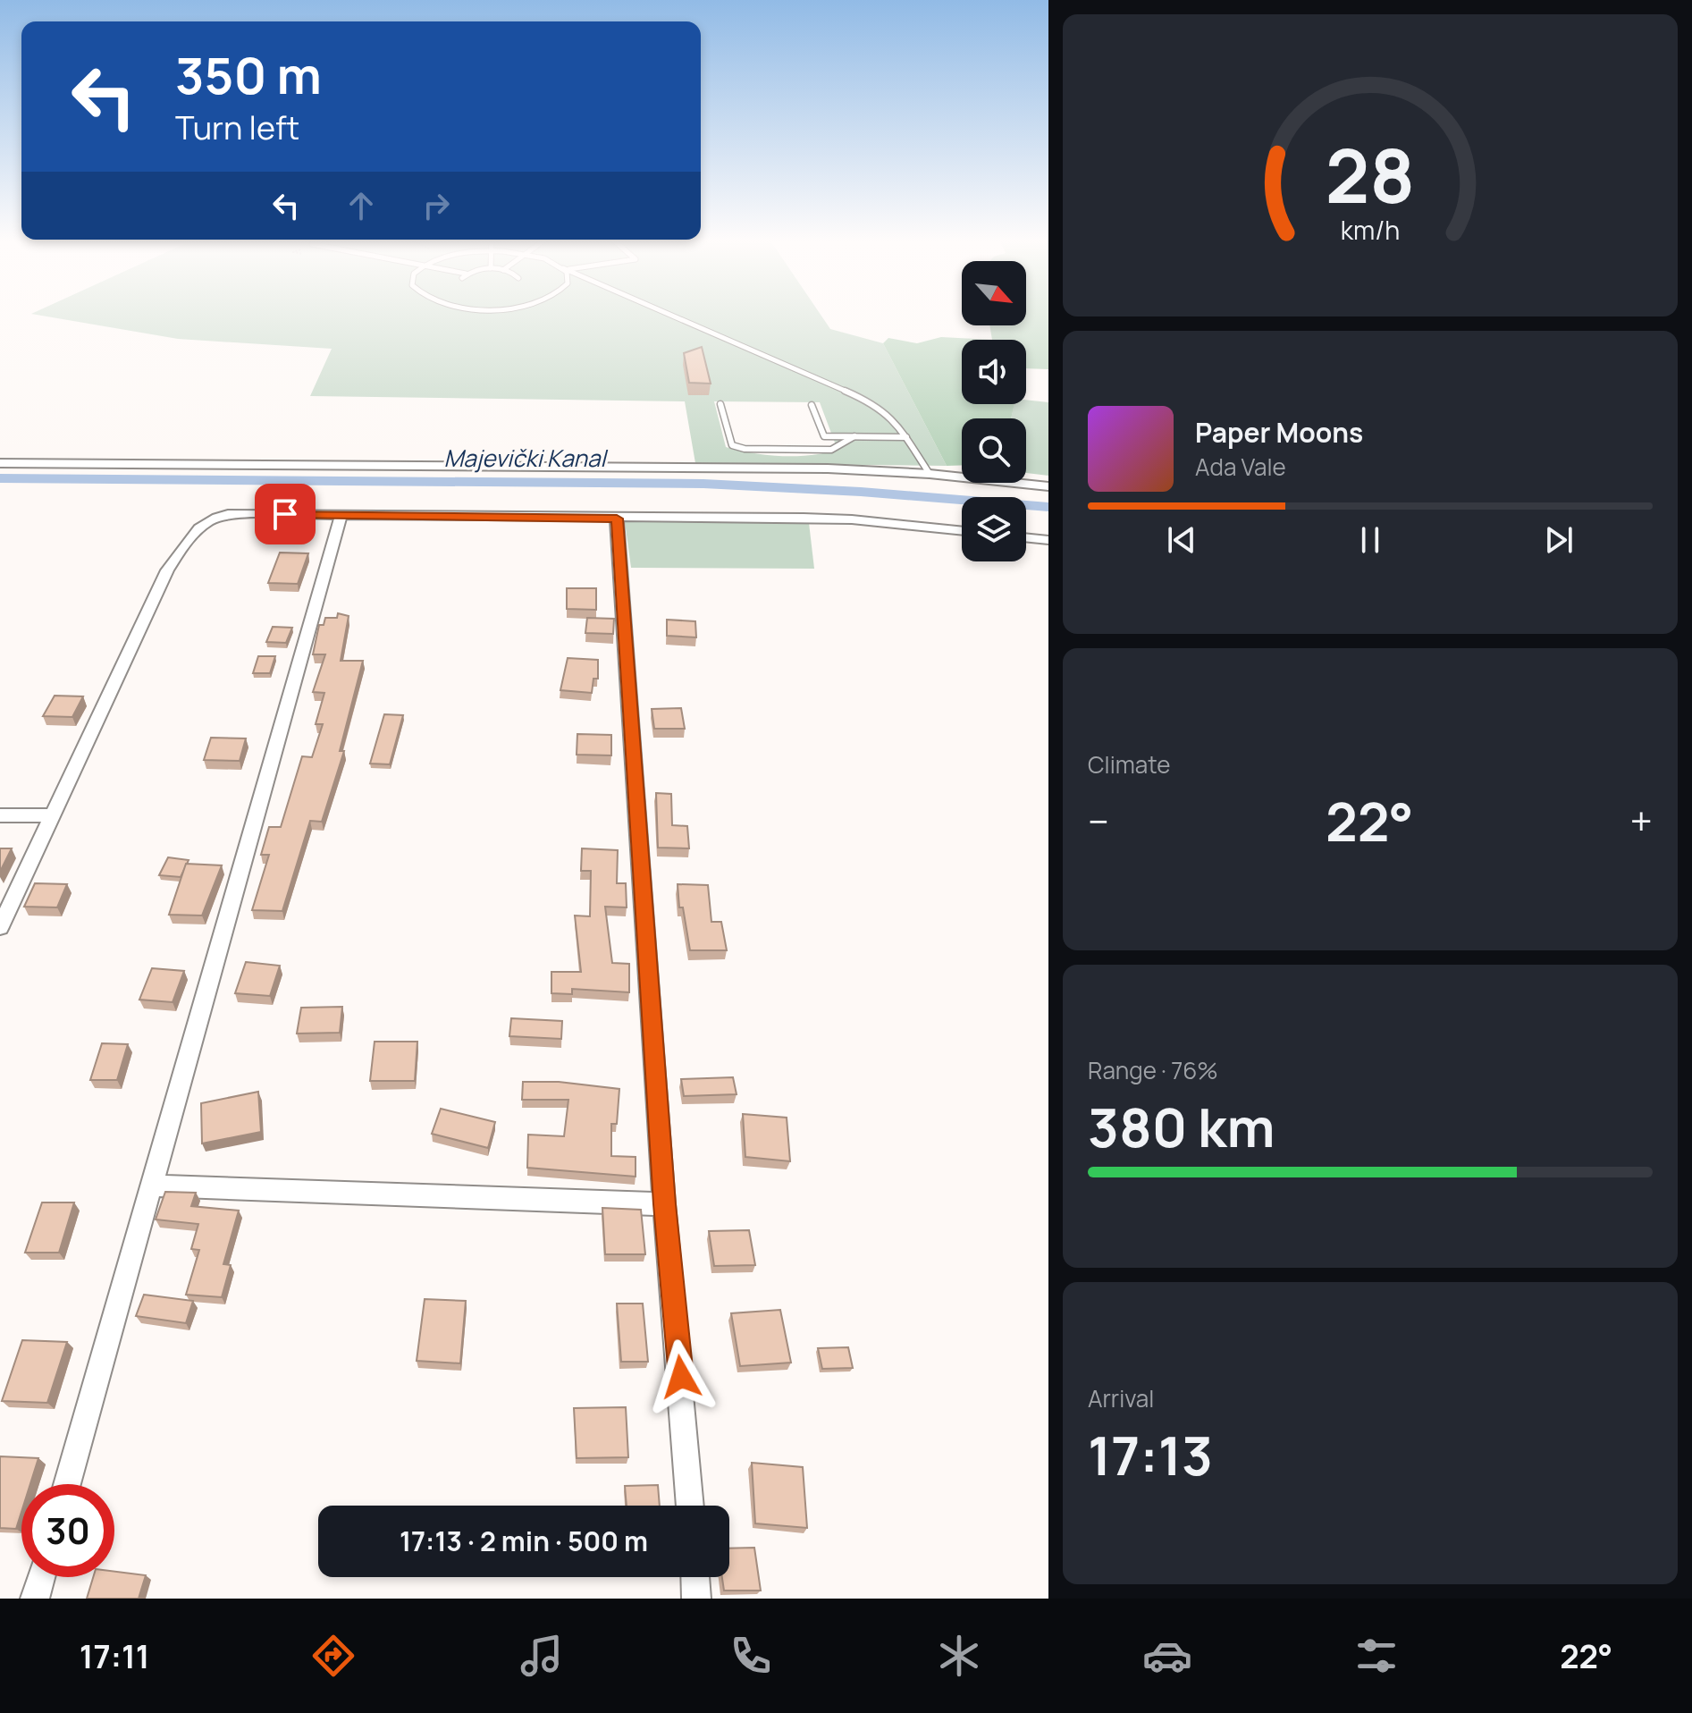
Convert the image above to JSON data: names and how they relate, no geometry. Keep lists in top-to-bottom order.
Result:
{
  "water": ["Majevički Kanal"],
  "north": "bottom right",
  "page": {
    "turn": ["350 m", "Turn left"],
    "song": ["Paper Moons", "Ada Vale"],
    "tile": [
      "Climate",
      ["Range · 76%", "380 km"],
      ["Arrival", "17:13"]
    ],
    "heat": ["−", "22°", "+"],
    "limit": "30",
    "trip": "17:13 · 2 min · 500 m",
    "tabs": ["17:11", "22°"],
    "gauge": ["28", "km/h"]
  }
}
